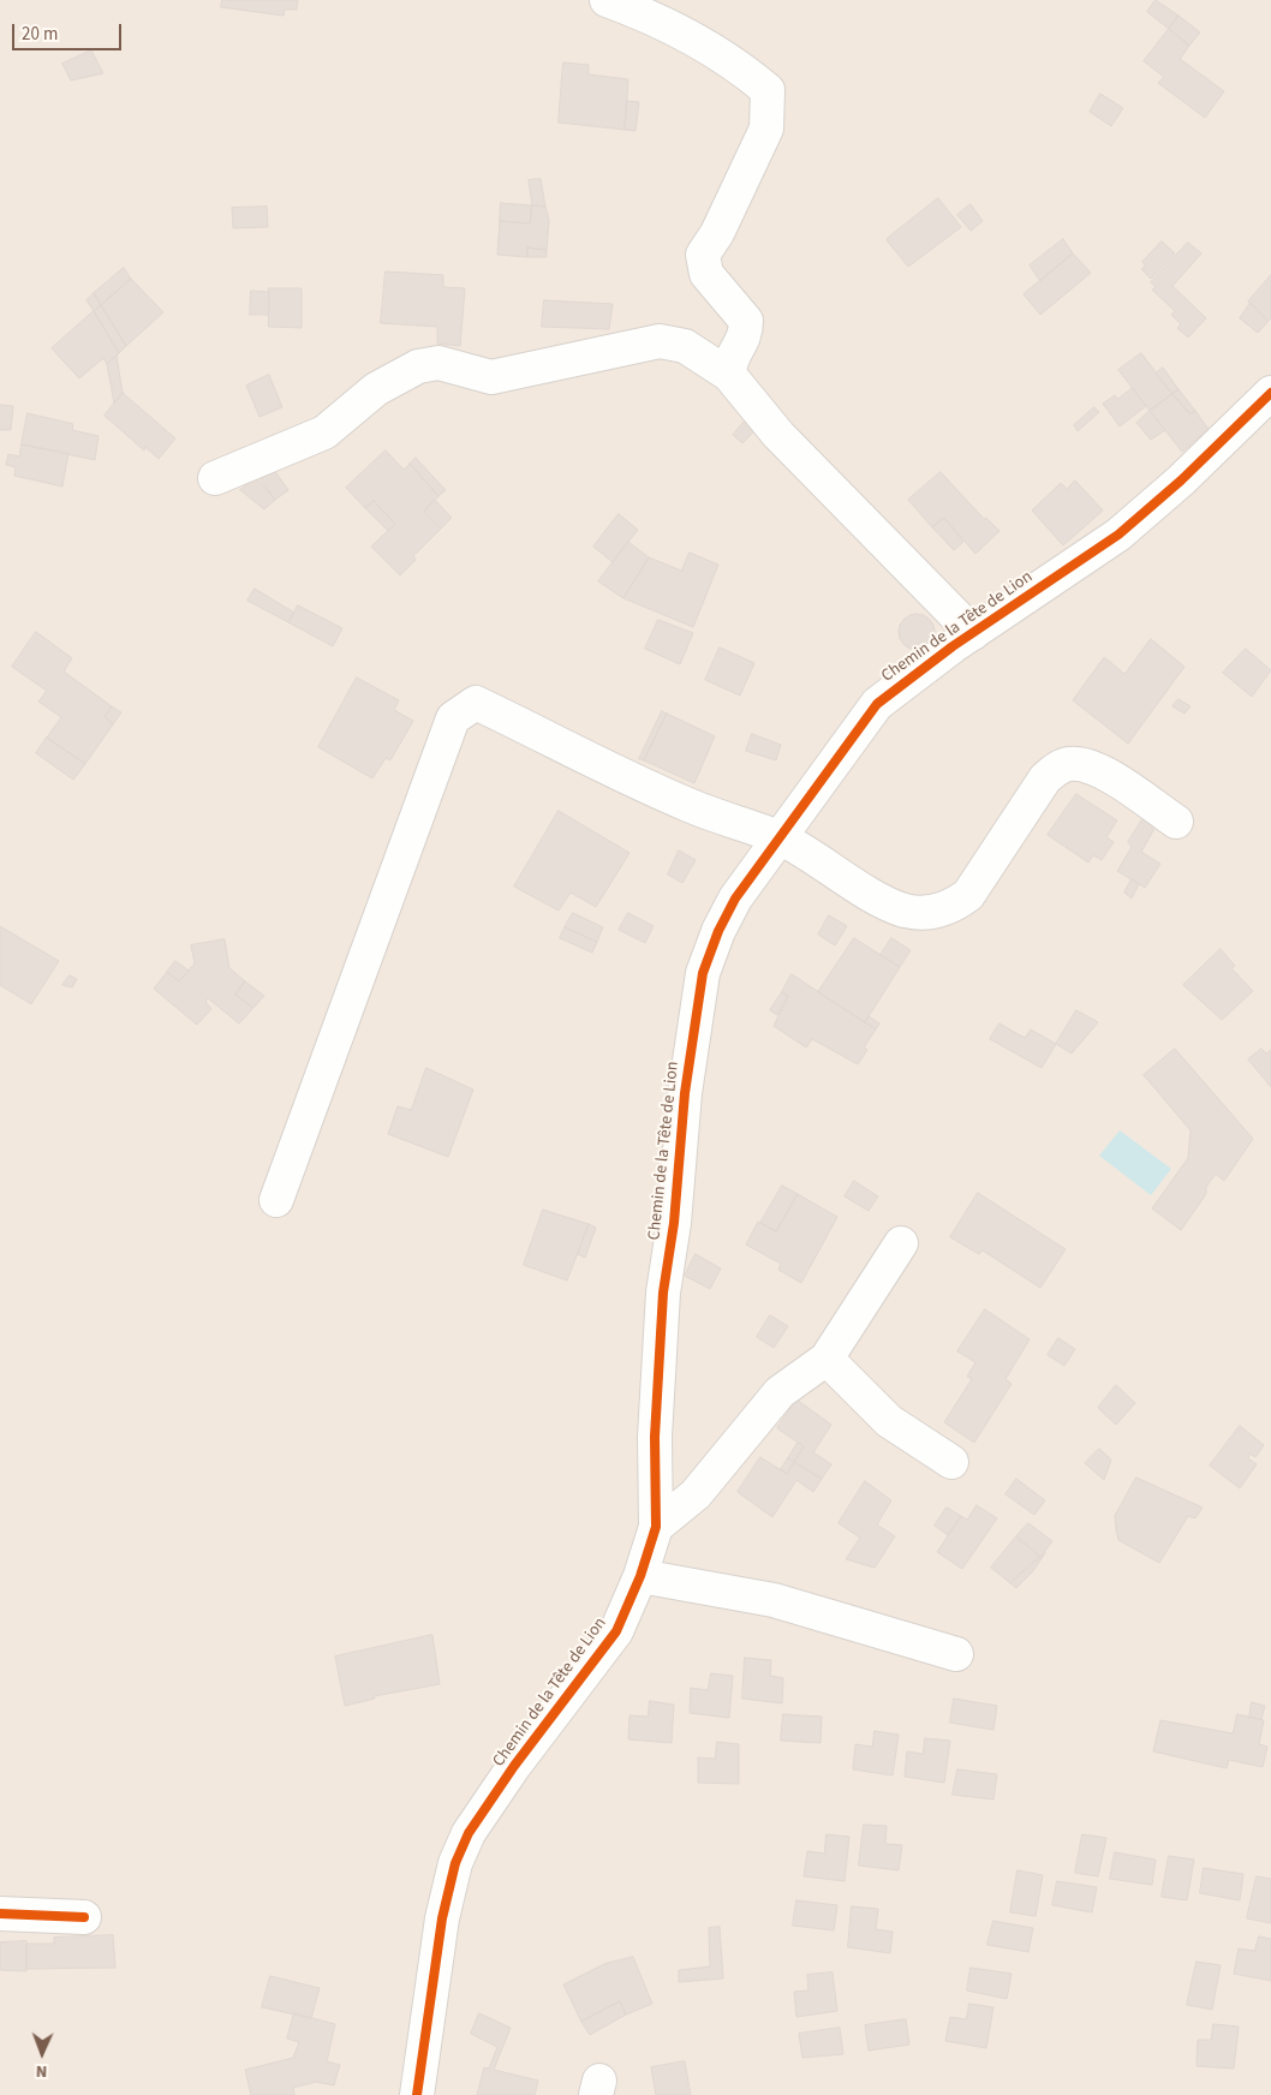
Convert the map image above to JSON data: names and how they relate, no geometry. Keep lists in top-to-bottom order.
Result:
{
  "streets": {
    "street": ["Chemin de la Tête de Lion"]
  },
  "scale_bar": "20 m",
  "north": "bottom"
}
